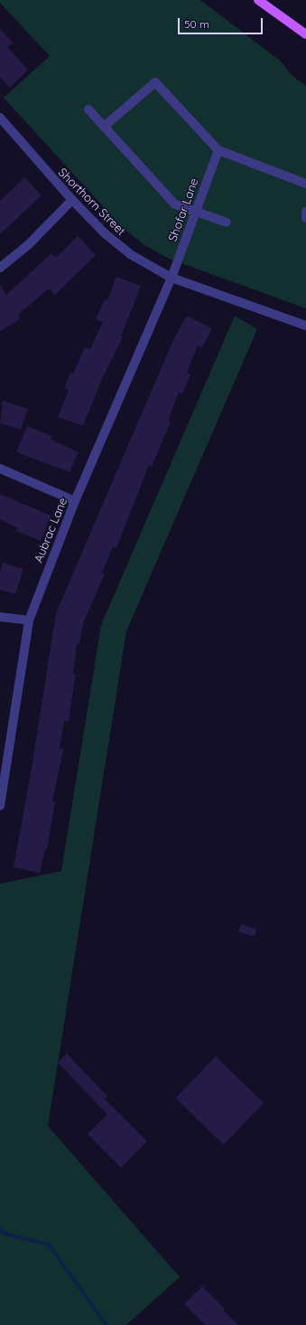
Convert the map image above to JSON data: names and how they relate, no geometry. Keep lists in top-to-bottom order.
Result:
{
  "streets": {
    "street": ["Shorthorn Street", "Shofar Lane", "Aubrac Lane"]
  },
  "crossings": [
    ["Shorthorn Street", "Shofar Lane"],
    ["Shorthorn Street", "Aubrac Lane"],
    ["Shofar Lane", "Aubrac Lane"]
  ],
  "scale_bar": "50 m"
}
